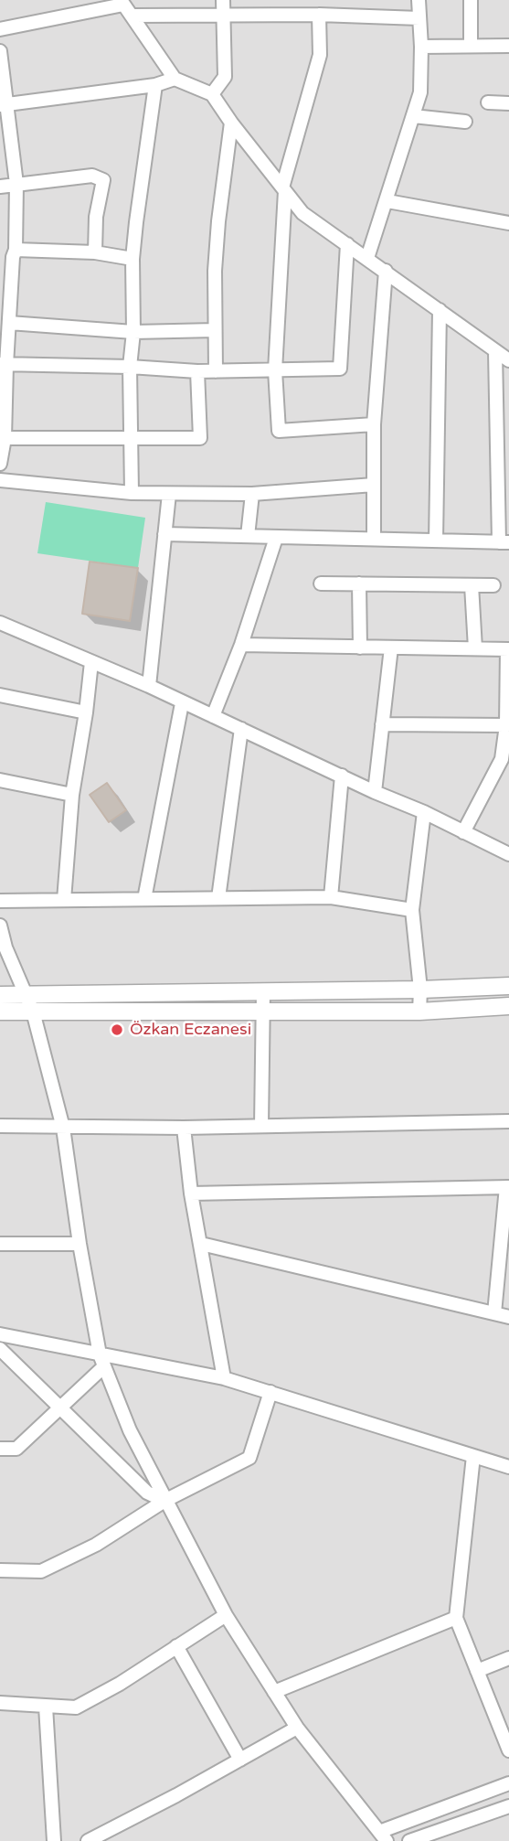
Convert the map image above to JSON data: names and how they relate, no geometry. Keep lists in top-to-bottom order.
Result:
{
  "places": ["Özkan Eczanesi"]
}
